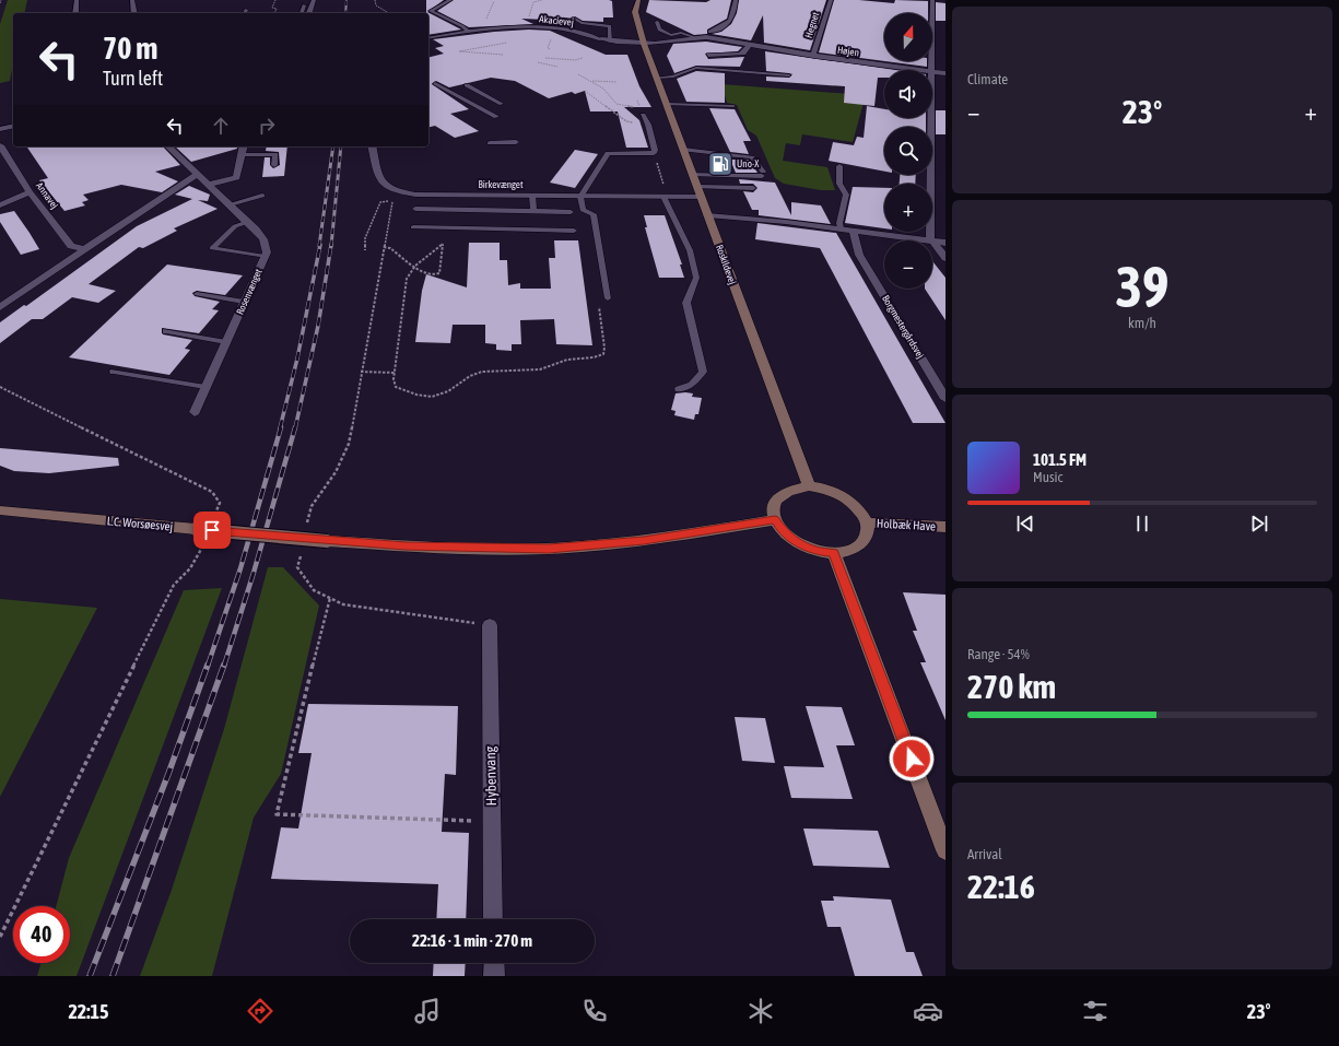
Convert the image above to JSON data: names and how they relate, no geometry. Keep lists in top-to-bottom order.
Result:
{
  "streets": {
    "street": [
      "Akacievej",
      "Hegnet",
      "Højen",
      "Birkevænget",
      "Annavej",
      "Roskildevej",
      "Rosenvænget",
      "Borgmestergårdsvej",
      "L.C. Worsøesvej",
      "Holbæk Have",
      "Hybenvang"
    ]
  },
  "crossings": [
    ["Akacievej", "Højen"],
    ["Akacievej", "Roskildevej"],
    ["Hegnet", "Højen"],
    ["Højen", "Roskildevej"],
    ["Birkevænget", "Roskildevej"],
    ["Roskildevej", "L.C. Worsøesvej"],
    ["Roskildevej", "Holbæk Have"],
    ["L.C. Worsøesvej", "Holbæk Have"]
  ],
  "places": {
    "fuel station": ["Uno-X"]
  },
  "north": "top",
  "page": {
    "tile": [
      "Climate",
      ["39", "km/h"],
      ["Range · 54%", "270 km"],
      ["Arrival", "22:16"]
    ],
    "map_buttons": ["+", "−"],
    "turn": ["70 m", "Turn left"],
    "heat": ["−", "23°", "+"],
    "song": ["101.5 FM", "Music"],
    "limit": "40",
    "trip": "22:16 · 1 min · 270 m",
    "tabs": ["22:15", "23°"]
  }
}
